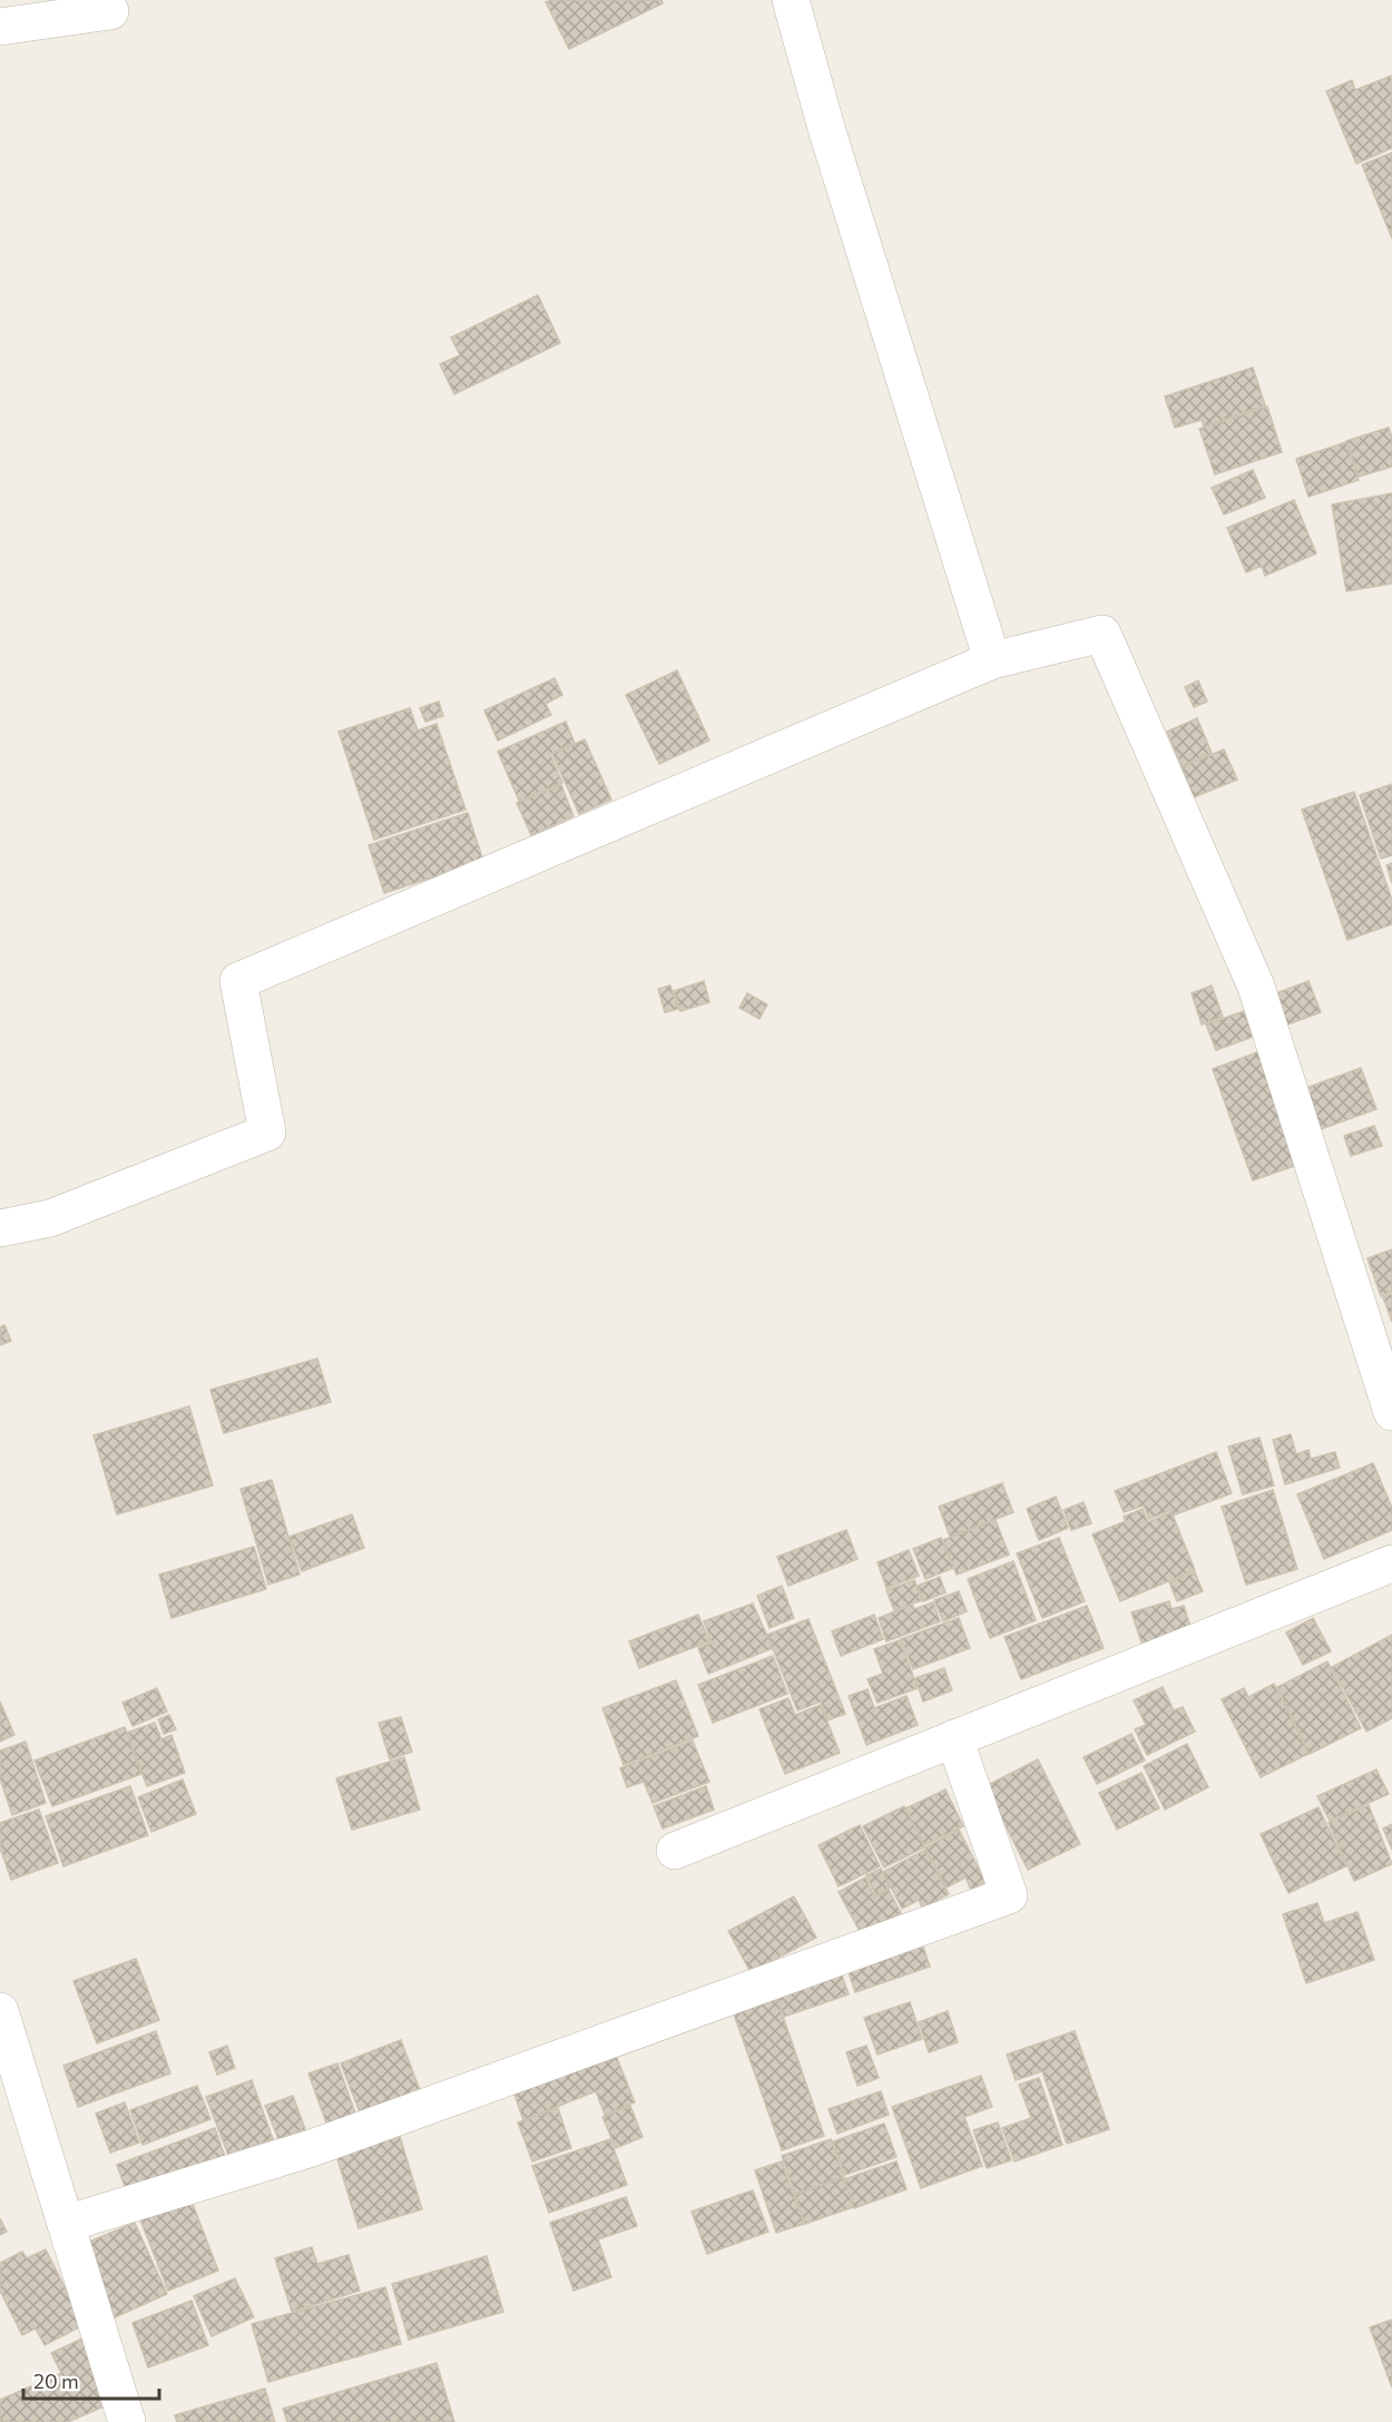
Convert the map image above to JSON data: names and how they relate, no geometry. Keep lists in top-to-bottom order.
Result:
{
  "scale_bar": "20 m"
}
